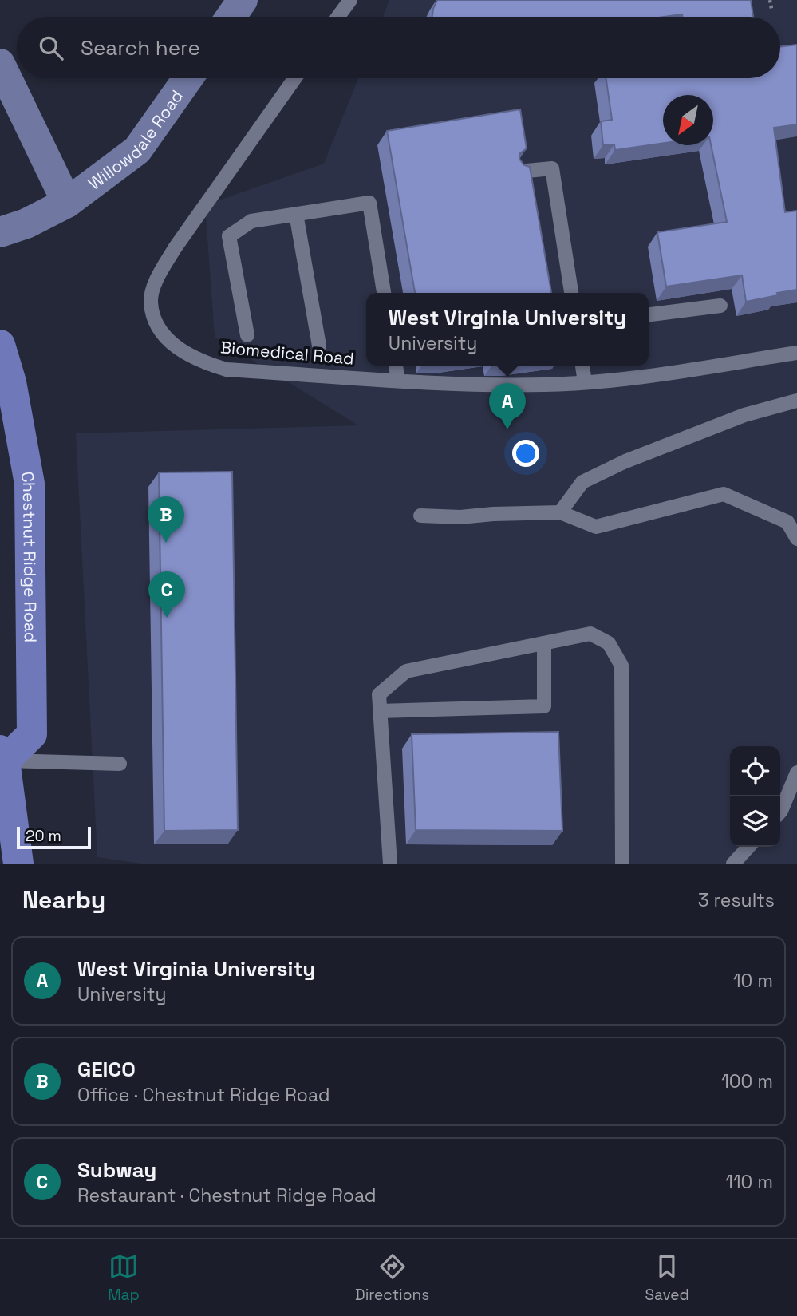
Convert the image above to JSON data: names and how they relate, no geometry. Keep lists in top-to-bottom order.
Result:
{
  "streets": {
    "main road": ["Chestnut Ridge Road"],
    "street": ["Willowdale Road"],
    "lane": ["Biomedical Road"]
  },
  "scale_bar": "20 m",
  "north": "bottom left",
  "page": {
    "search": "Search here",
    "popup": ["West Virginia University", "University"],
    "pins": ["A", "B", "C"],
    "scale": "20 m",
    "heading": ["Nearby", "3 results"],
    "list": [
      {
        "mark": "A",
        "name": "West Virginia University",
        "note": "University",
        "value": "10 m"
      },
      {
        "mark": "B",
        "name": "GEICO",
        "note": "Office · Chestnut Ridge Road",
        "value": "100 m"
      },
      {
        "mark": "C",
        "name": "Subway",
        "note": "Restaurant · Chestnut Ridge Road",
        "value": "110 m"
      }
    ],
    "nav": ["Map", "Directions", "Saved"]
  }
}
